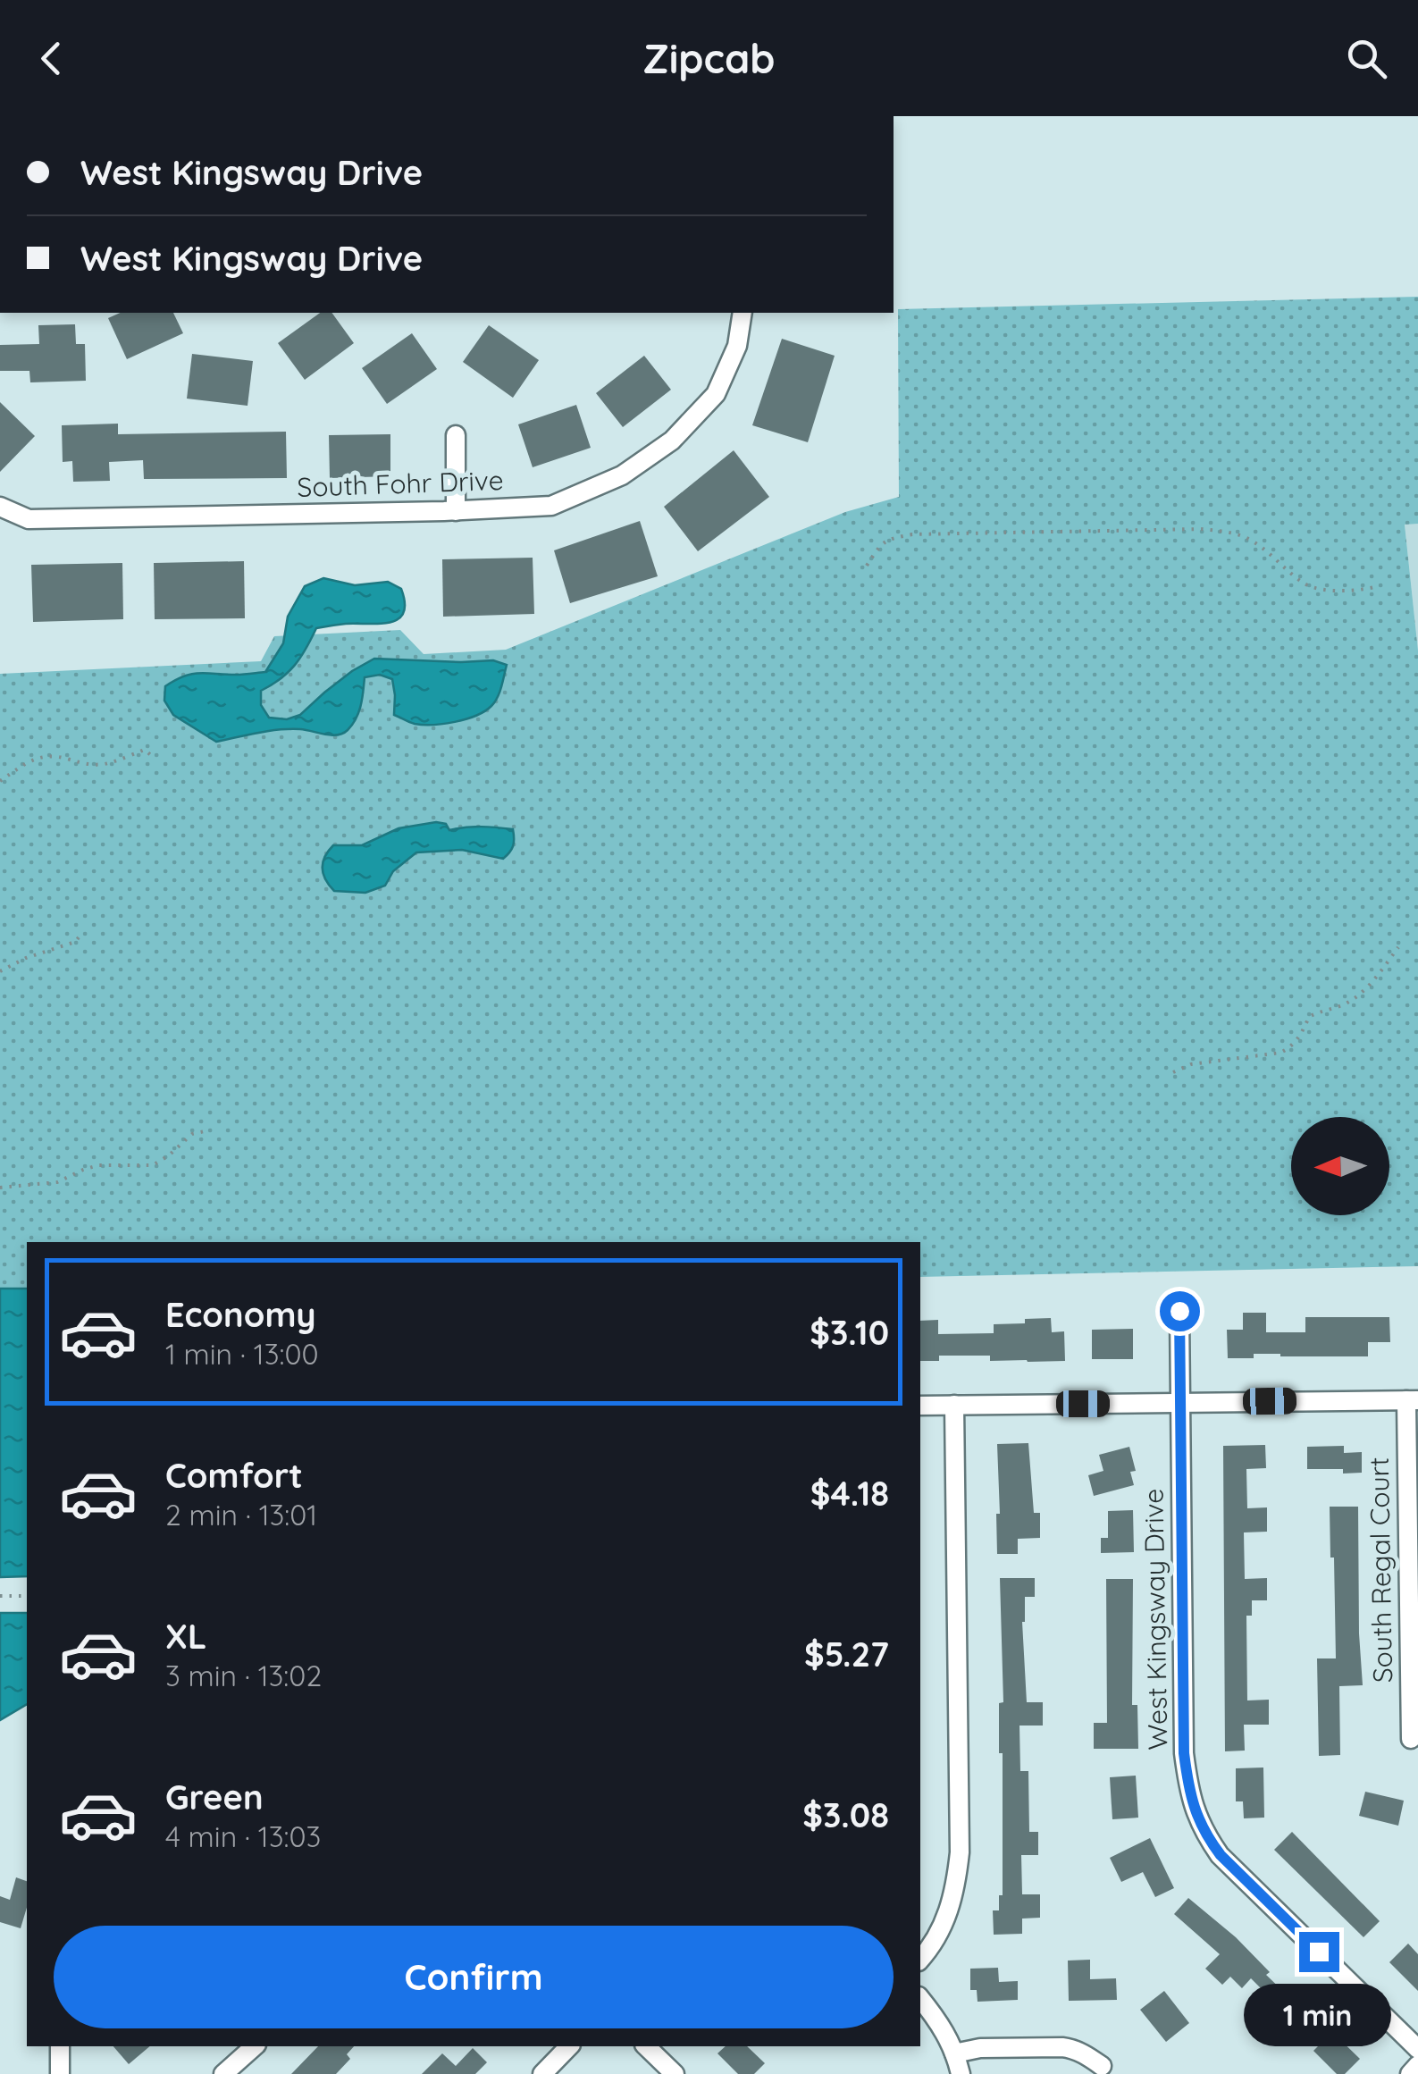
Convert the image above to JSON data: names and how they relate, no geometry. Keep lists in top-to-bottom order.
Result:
{
  "streets": {
    "street": ["South Fohr Drive", "South Regal Court", "West Kingsway Drive"]
  },
  "north": "left",
  "page": {
    "header": "Zipcab",
    "banner": ["West Kingsway Drive", "West Kingsway Drive"],
    "list": [
      {
        "name": "Economy",
        "note": "1 min · 13:00",
        "value": "$3.10"
      },
      {
        "name": "Comfort",
        "note": "2 min · 13:01",
        "value": "$4.18"
      },
      {
        "name": "XL",
        "note": "3 min · 13:02",
        "value": "$5.27"
      },
      {
        "name": "Green",
        "note": "4 min · 13:03",
        "value": "$3.08"
      }
    ],
    "buttons": "Confirm",
    "bubble": "1 min"
  }
}
